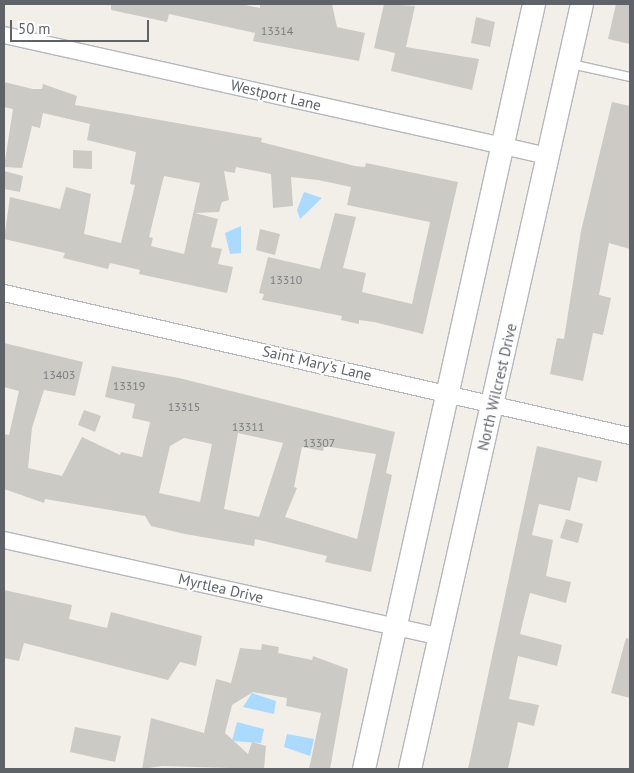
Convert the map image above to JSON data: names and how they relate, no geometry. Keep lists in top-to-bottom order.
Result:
{
  "streets": {
    "main road": ["North Wilcrest Drive"],
    "street": ["Westport Lane", "Saint Mary's Lane", "Myrtlea Drive"]
  },
  "crossings": [
    ["Westport Lane", "North Wilcrest Drive"],
    ["Saint Mary's Lane", "North Wilcrest Drive"],
    ["North Wilcrest Drive", "Myrtlea Drive"]
  ],
  "house_numbers": [
    "13314",
    "13310",
    "13403",
    "13319",
    "13315",
    "13311",
    "13307"
  ],
  "scale_bar": "50 m"
}
